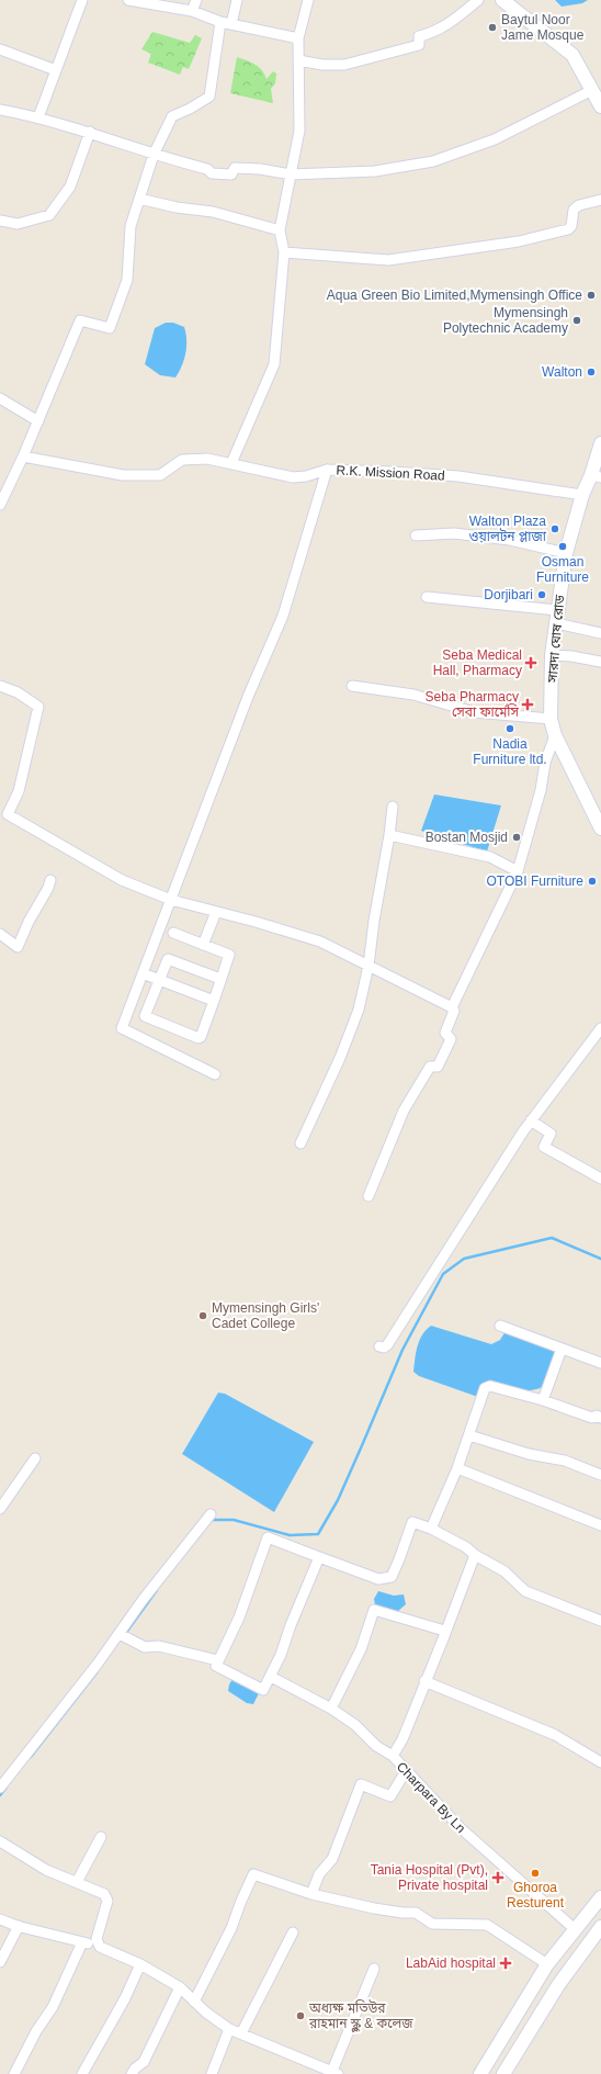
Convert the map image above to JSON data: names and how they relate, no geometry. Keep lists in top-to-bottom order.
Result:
{
  "streets": {
    "main road": ["সারদা ঘোষ রোড"],
    "street": ["R.K. Mission Road", "Charpara By Ln"]
  },
  "crossings": [
    ["R.K. Mission Road", "সারদা ঘোষ রোড"]
  ],
  "places": {
    "other": [
      "Baytul Noor Jame Mosque",
      "Aqua Green Bio Limited,Mymensingh Office",
      "Mymensingh Polytechnic Academy",
      "Walton",
      "Walton Plaza ওয়ালটন প্লাজা",
      "Osman Furniture",
      "Dorjibari",
      "Nadia Furniture ltd.",
      "Bostan Mosjid",
      "OTOBI Furniture",
      "Mymensingh Girls' Cadet College",
      "Ghoroa Resturent",
      "অধ্যক্ষ মতিউর রাহমান স্কুল & কলেজ"
    ],
    "health": [
      "Seba Medical Hall, Pharmacy",
      "Seba Pharmacy সেবা ফার্মেসি",
      "Tania Hospital (Pvt), Private hospital",
      "LabAid hospital"
    ]
  }
}
